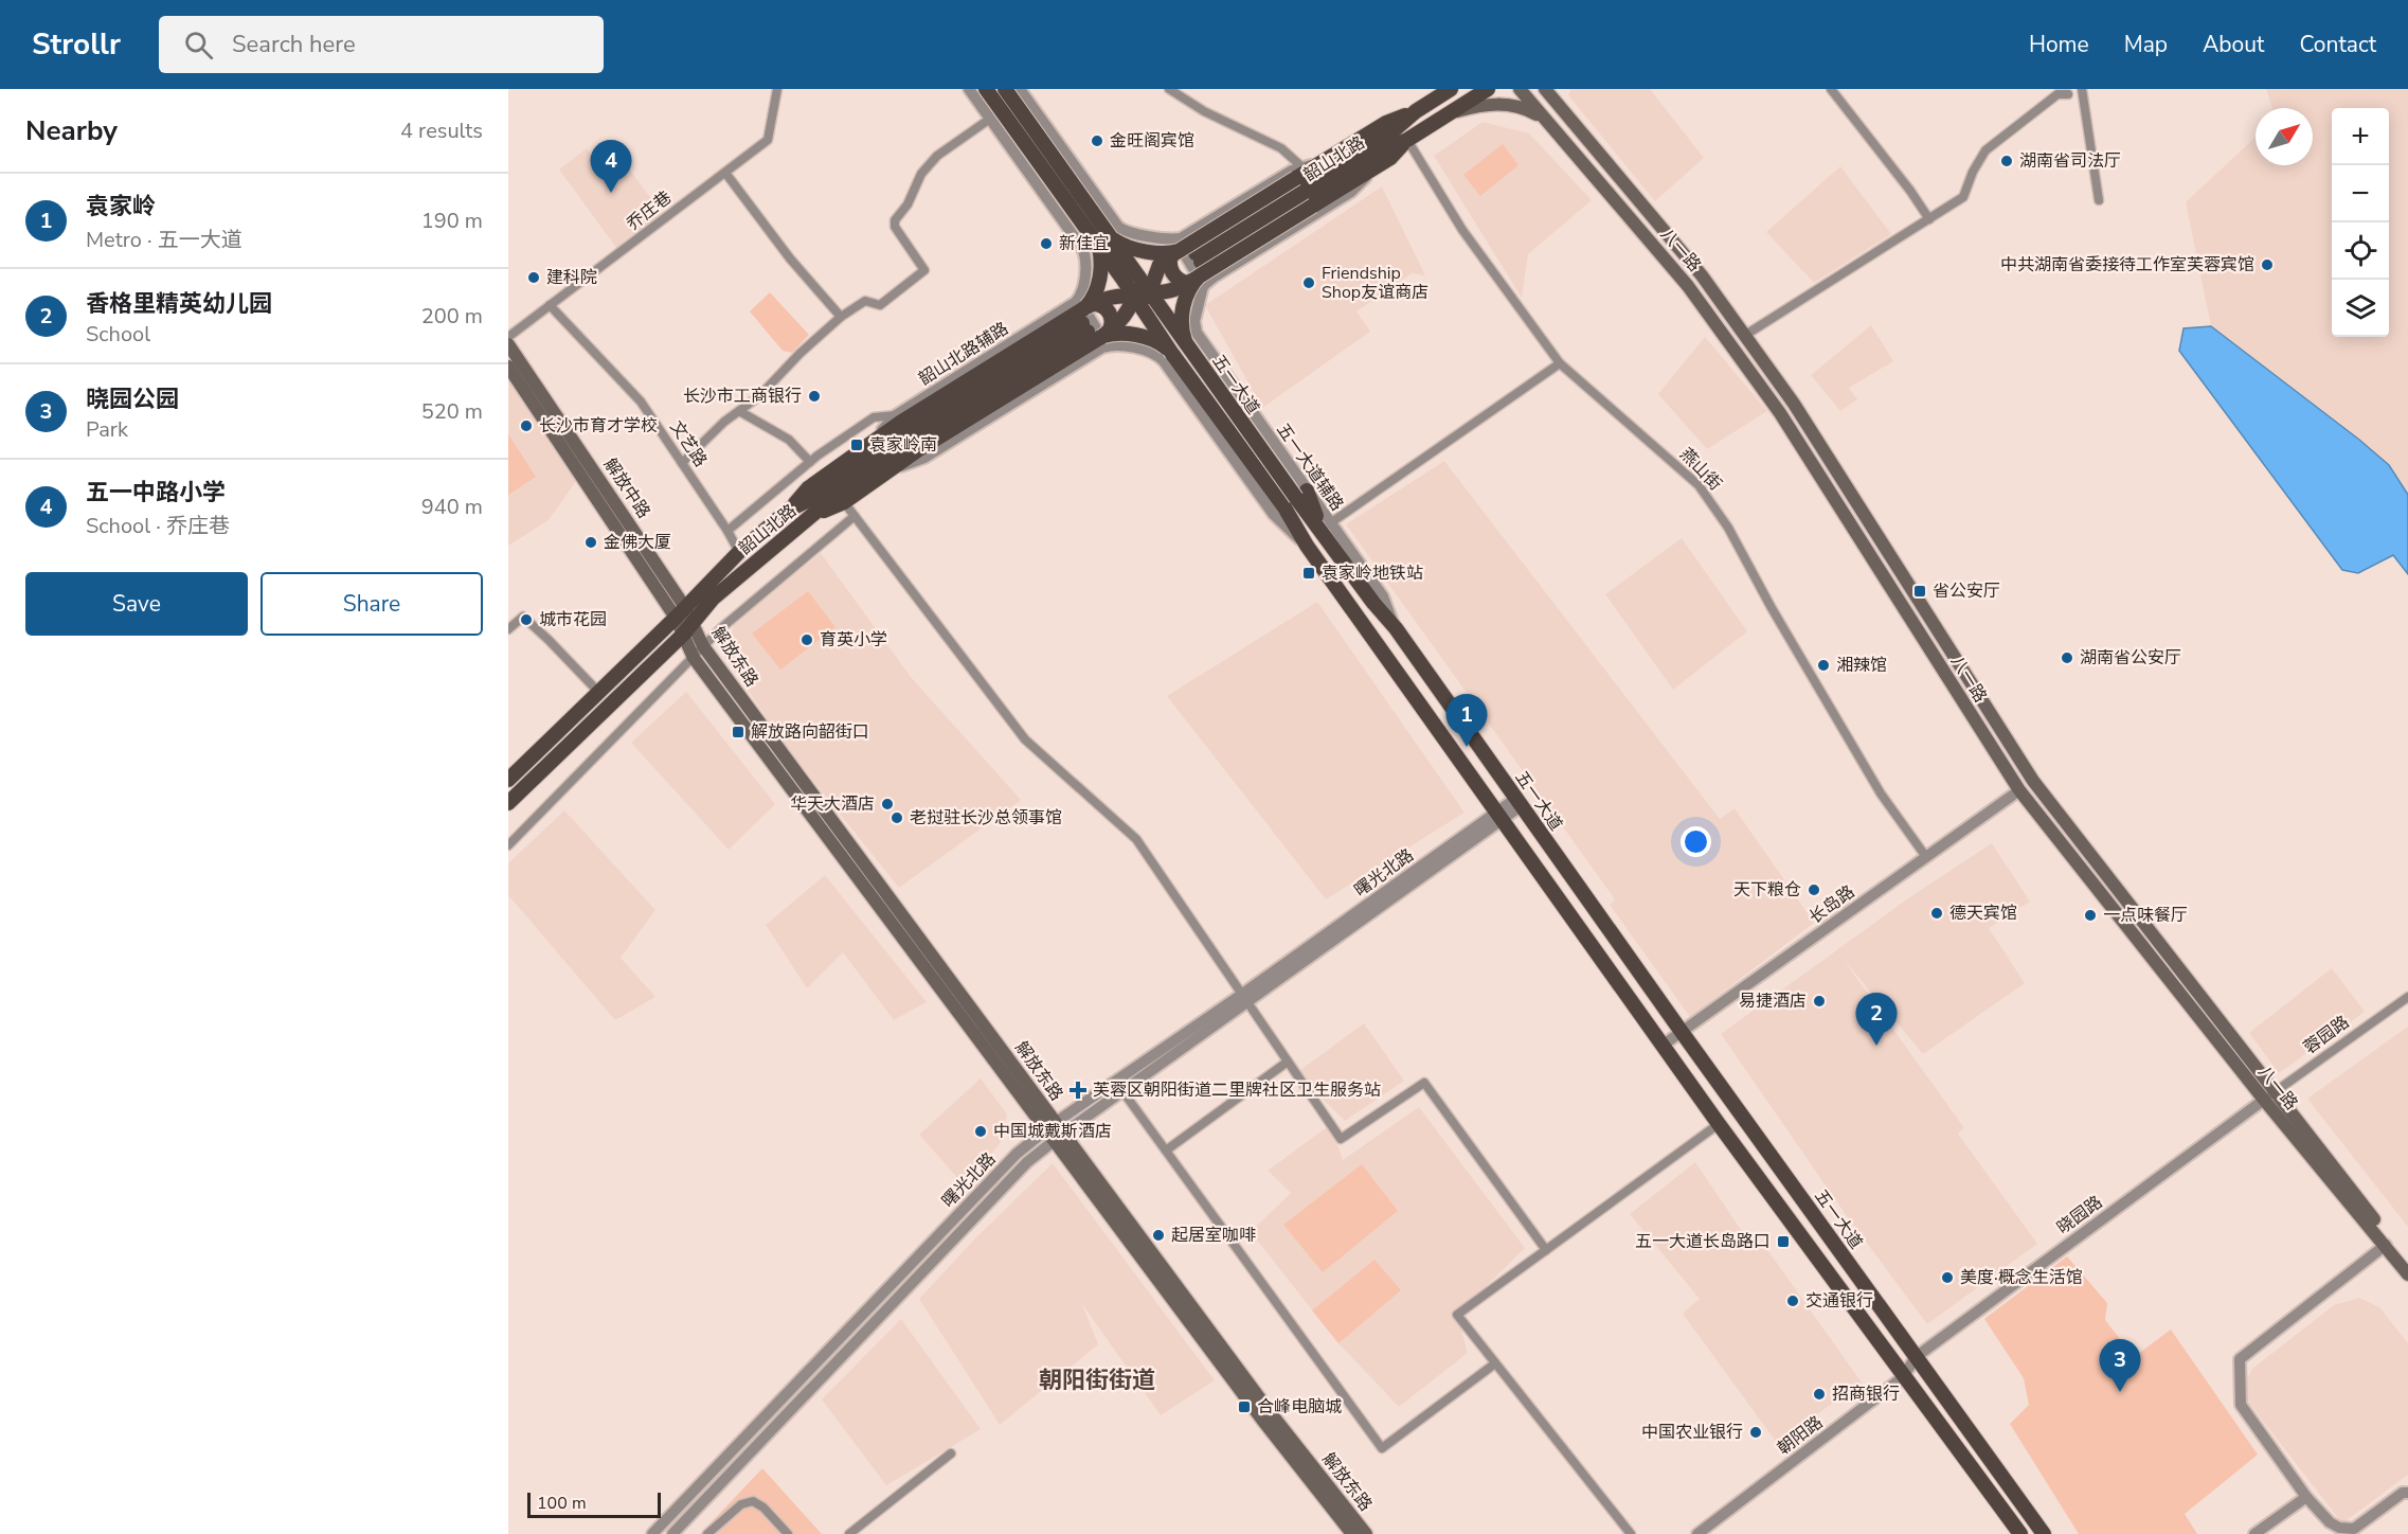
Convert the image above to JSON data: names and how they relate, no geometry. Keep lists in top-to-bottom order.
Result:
{
  "streets": {
    "main road": [
      "韶山北路",
      "八一路",
      "五一大道",
      "解放中路",
      "解放东路"
    ],
    "street": [
      "乔庄巷",
      "文艺路",
      "五一大道辅路",
      "燕山街",
      "曙光北路",
      "长岛路",
      "蓉园路",
      "晓园路",
      "朝阳路"
    ]
  },
  "crossings": [
    ["韶山北路", "文艺路"],
    ["韶山北路", "燕山街"],
    ["韶山北路", "解放中路"],
    ["韶山北路", "解放东路"],
    ["乔庄巷", "文艺路"],
    ["八一路", "长岛路"],
    ["八一路", "蓉园路"],
    ["八一路", "晓园路"],
    ["五一大道", "五一大道辅路"],
    ["五一大道", "曙光北路"],
    ["五一大道", "长岛路"],
    ["五一大道", "晓园路"],
    ["五一大道", "朝阳路"],
    ["燕山街", "长岛路"],
    ["解放中路", "解放东路"],
    ["解放东路", "曙光北路"],
    ["蓉园路", "晓园路"],
    ["晓园路", "朝阳路"]
  ],
  "districts": ["朝阳街街道"],
  "places": {
    "other": [
      "金旺阁宾馆",
      "湖南省司法厅",
      "新佳宜",
      "中共湖南省委接待工作室芙蓉宾馆",
      "建科院",
      "Friendship Shop友谊商店",
      "长沙市工商银行",
      "长沙市育才学校",
      "金佛大厦",
      "城市花园",
      "育英小学",
      "湖南省公安厅",
      "湘辣馆",
      "华天大酒店",
      "老挝驻长沙总领事馆",
      "天下粮仓",
      "德天宾馆",
      "一点味餐厅",
      "易捷酒店",
      "中国城戴斯酒店",
      "起居室咖啡",
      "美度·概念生活馆",
      "交通银行",
      "招商银行",
      "中国农业银行"
    ],
    "transit": [
      "袁家岭南",
      "袁家岭地铁站",
      "省公安厅",
      "解放路向韶街口",
      "五一大道长岛路口",
      "合峰电脑城"
    ],
    "health": ["芙蓉区朝阳街道二里牌社区卫生服务站"]
  },
  "scale_bar": "100 m",
  "north": "top right",
  "page": {
    "header": "Strollr",
    "search": "Search here",
    "nav": [
      "Home",
      "Map",
      "About",
      "Contact"
    ],
    "heading": ["Nearby", "4 results"],
    "map_buttons": ["+", "−"],
    "pins": [
      "4",
      "1",
      "2",
      "3"
    ],
    "list": [
      {
        "mark": "1",
        "name": "袁家岭",
        "note": "Metro · 五一大道",
        "value": "190 m"
      },
      {
        "mark": "2",
        "name": "香格里精英幼儿园",
        "note": "School",
        "value": "200 m"
      },
      {
        "mark": "3",
        "name": "晓园公园",
        "note": "Park",
        "value": "520 m"
      },
      {
        "mark": "4",
        "name": "五一中路小学",
        "note": "School · 乔庄巷",
        "value": "940 m"
      }
    ],
    "buttons": ["Save", "Share"],
    "scale": "100 m"
  }
}
